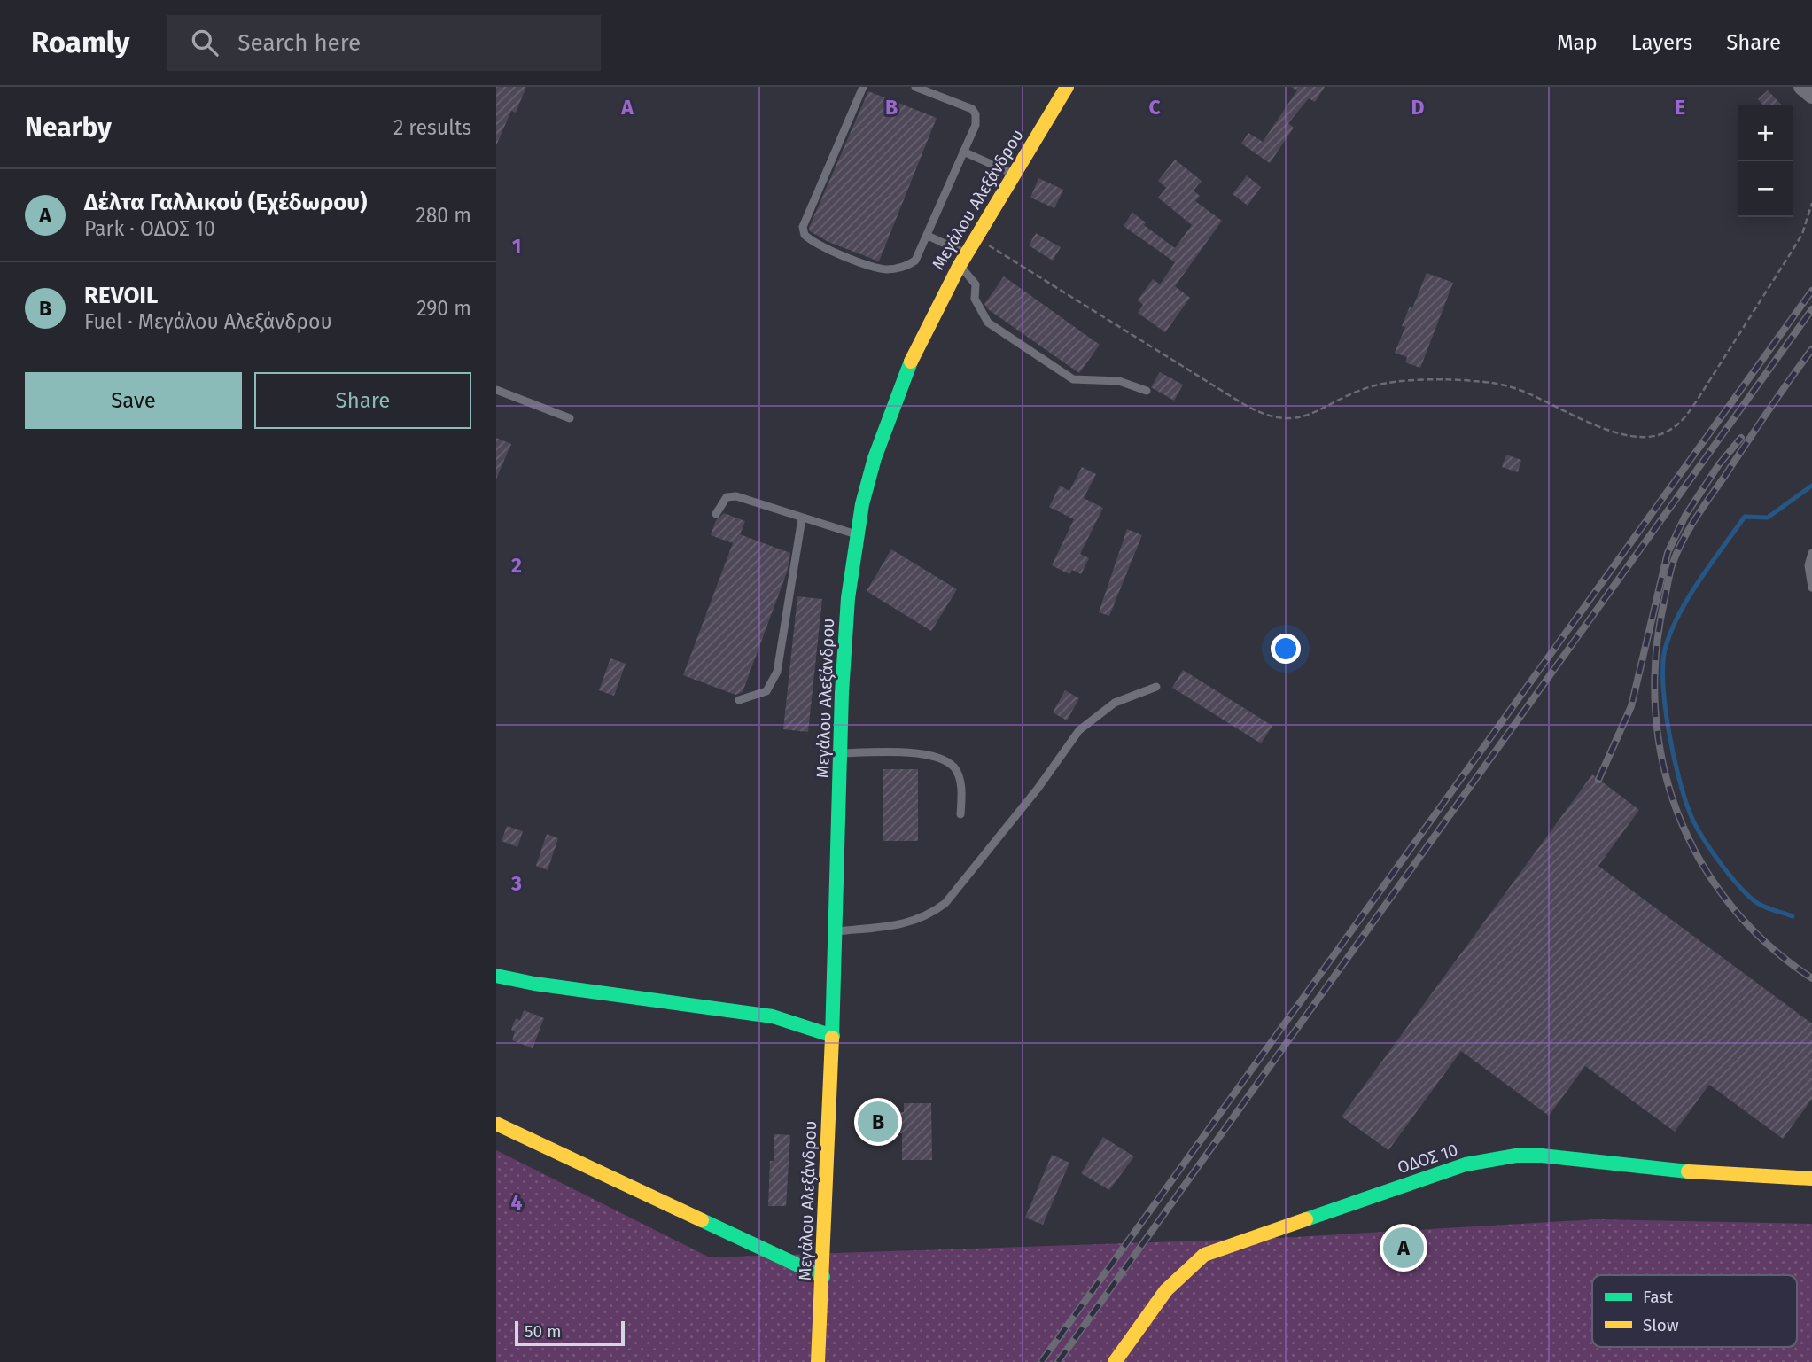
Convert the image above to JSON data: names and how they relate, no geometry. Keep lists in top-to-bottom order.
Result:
{
  "streets": {
    "street": ["Μεγάλου Αλεξάνδρου", "ΟΔΟΣ 10"]
  },
  "legend": ["Fast", "Slow"],
  "scale_bar": "50 m",
  "page": {
    "header": "Roamly",
    "search": "Search here",
    "nav": ["Map", "Layers", "Share"],
    "heading": ["Nearby", "2 results"],
    "map_buttons": ["+", "−"],
    "list": [
      {
        "mark": "A",
        "name": "Δέλτα Γαλλικού (Εχέδωρου)",
        "note": "Park · ΟΔΟΣ 10",
        "value": "280 m"
      },
      {
        "mark": "B",
        "name": "REVOIL",
        "note": "Fuel · Μεγάλου Αλεξάνδρου",
        "value": "290 m"
      }
    ],
    "buttons": ["Save", "Share"],
    "pins": ["B", "A"],
    "scale": "50 m"
  },
  "grid": {
    "columns": [
      "A",
      "B",
      "C",
      "D",
      "E"
    ],
    "rows": [
      "1",
      "2",
      "3",
      "4"
    ]
  }
}
